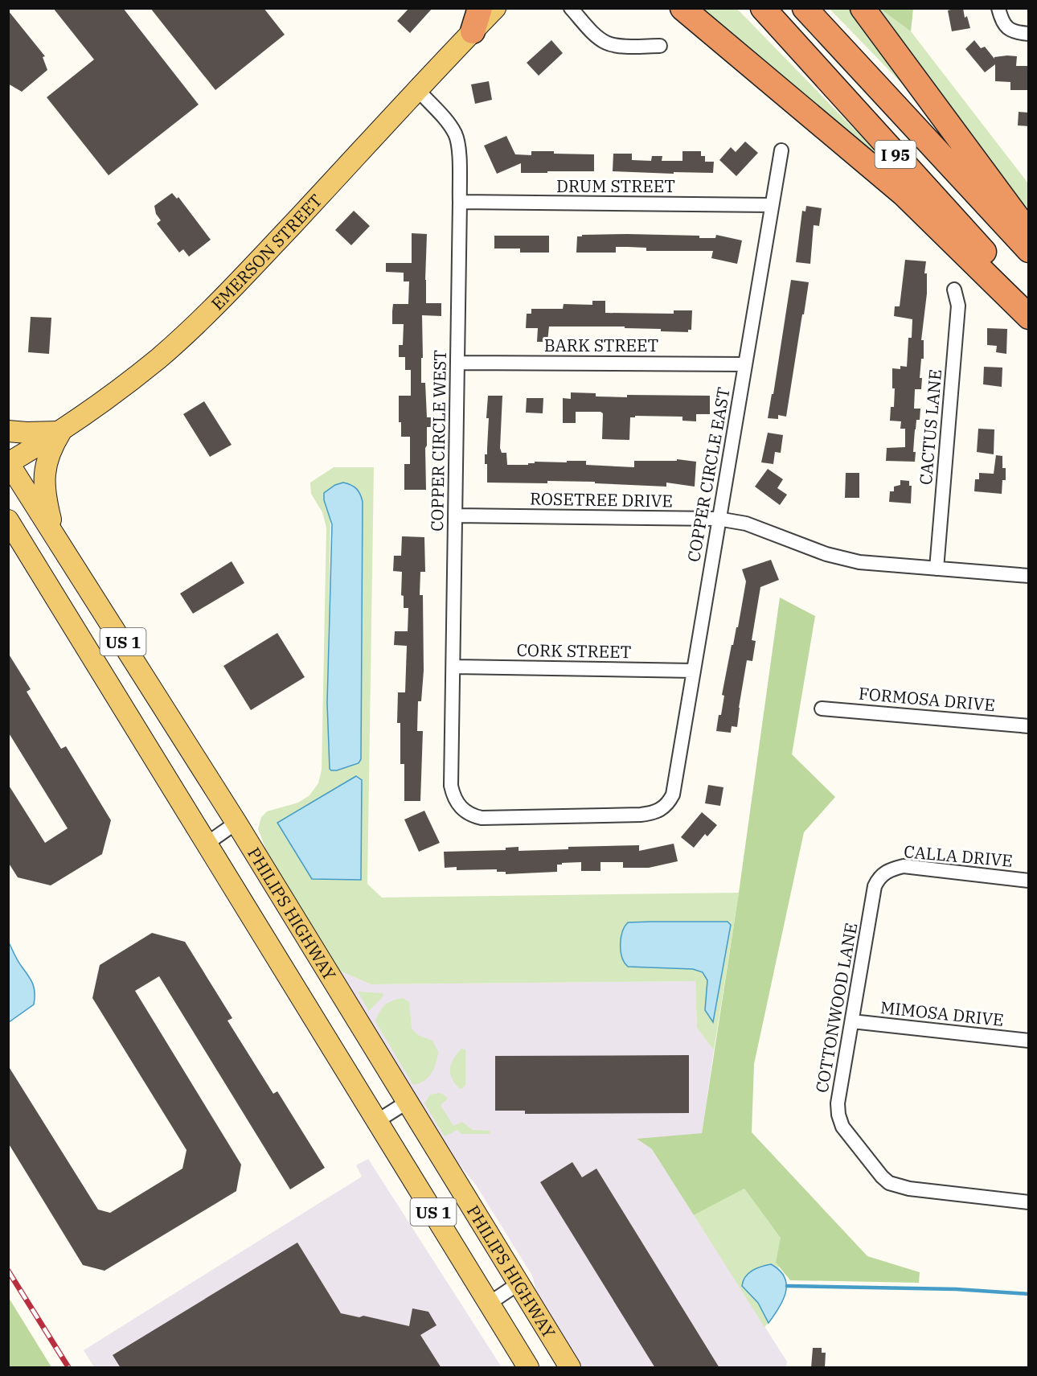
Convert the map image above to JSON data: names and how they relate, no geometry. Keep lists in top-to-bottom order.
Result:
{
  "streets": {
    "highway": ["I 95"],
    "main road": ["EMERSON STREET", "US 1", "PHILIPS HIGHWAY"],
    "street": [
      "DRUM STREET",
      "BARK STREET",
      "CACTUS LANE",
      "COPPER CIRCLE WEST",
      "COPPER CIRCLE EAST",
      "ROSETREE DRIVE",
      "CORK STREET",
      "FORMOSA DRIVE",
      "CALLA DRIVE",
      "COTTONWOOD LANE",
      "MIMOSA DRIVE"
    ]
  },
  "crossings": [
    ["DRUM STREET", "COPPER CIRCLE WEST"],
    ["DRUM STREET", "COPPER CIRCLE EAST"],
    ["EMERSON STREET", "COPPER CIRCLE WEST"],
    ["EMERSON STREET", "PHILIPS HIGHWAY"],
    ["BARK STREET", "COPPER CIRCLE WEST"],
    ["BARK STREET", "COPPER CIRCLE EAST"],
    ["CACTUS LANE", "ROSETREE DRIVE"],
    ["COPPER CIRCLE WEST", "COPPER CIRCLE EAST"],
    ["COPPER CIRCLE WEST", "ROSETREE DRIVE"],
    ["COPPER CIRCLE WEST", "CORK STREET"],
    ["COPPER CIRCLE EAST", "ROSETREE DRIVE"],
    ["COPPER CIRCLE EAST", "CORK STREET"],
    ["CALLA DRIVE", "COTTONWOOD LANE"],
    ["COTTONWOOD LANE", "MIMOSA DRIVE"]
  ]
}
